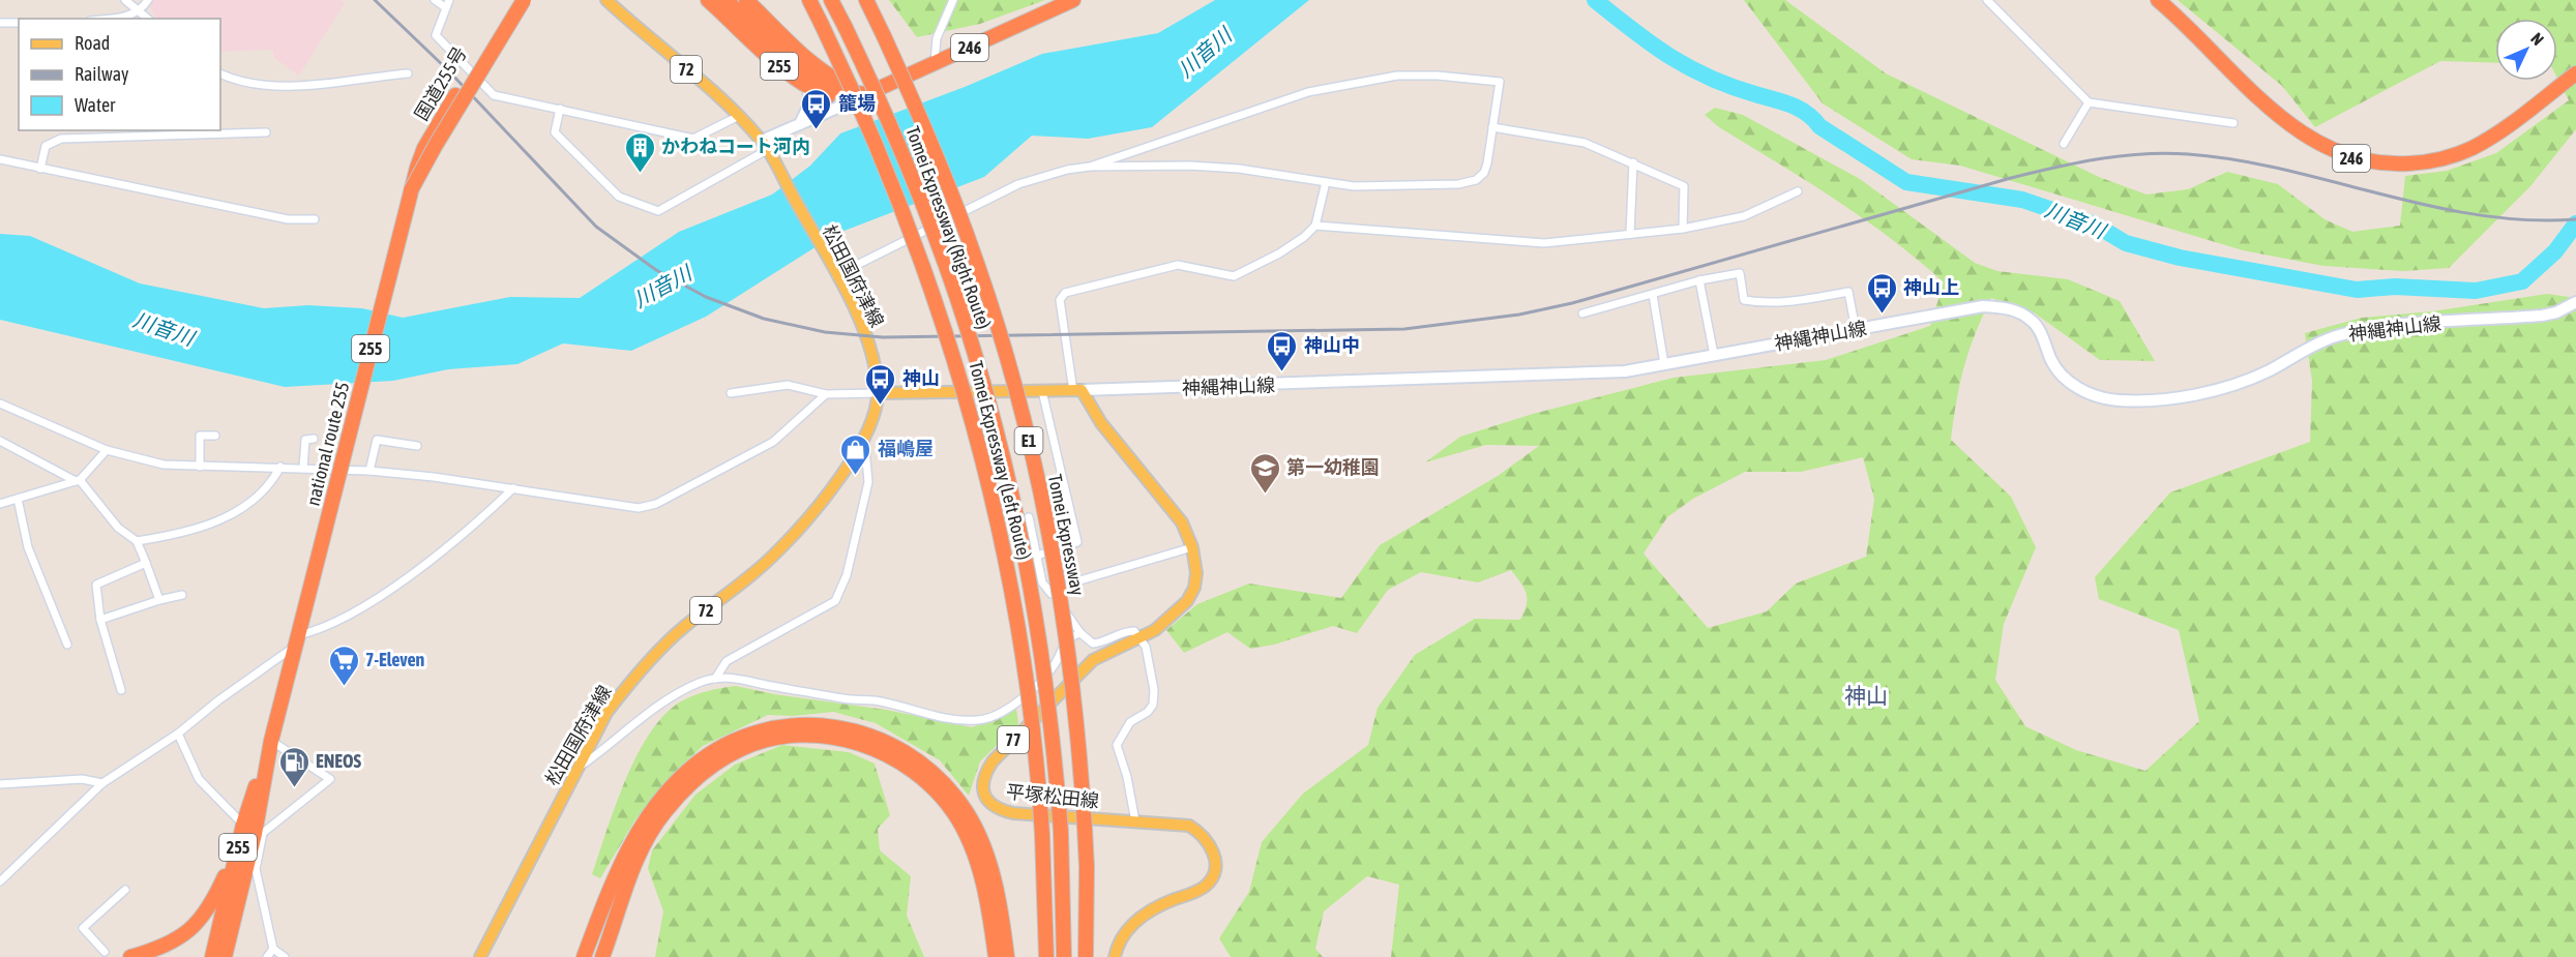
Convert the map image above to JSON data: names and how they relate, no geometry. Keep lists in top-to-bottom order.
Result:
{
  "streets": {
    "highway": [
      "246",
      "255",
      "国道255号",
      "Tomei Expressway (Right Route)",
      "E1",
      "national route 255",
      "Tomei Expressway (Left Route)",
      "Tomei Expressway"
    ],
    "main road": [
      "72",
      "松田国府津線",
      "神縄神山線",
      "77",
      "平塚松田線"
    ]
  },
  "crossings": [
    ["国道255号", "national route 255"],
    ["神縄神山線", "平塚松田線"]
  ],
  "districts": ["神山"],
  "water": ["川音川"],
  "places": {
    "bus stop": [
      "籠場",
      "神山上",
      "神山中",
      "神山"
    ],
    "building": ["かわねコート河内"],
    "shop": ["福嶋屋"],
    "school or university": ["第一幼稚園"],
    "supermarket": ["7-Eleven"],
    "fuel station": ["ENEOS"]
  },
  "legend": ["Road", "Railway", "Water"],
  "north": "top right"
}
